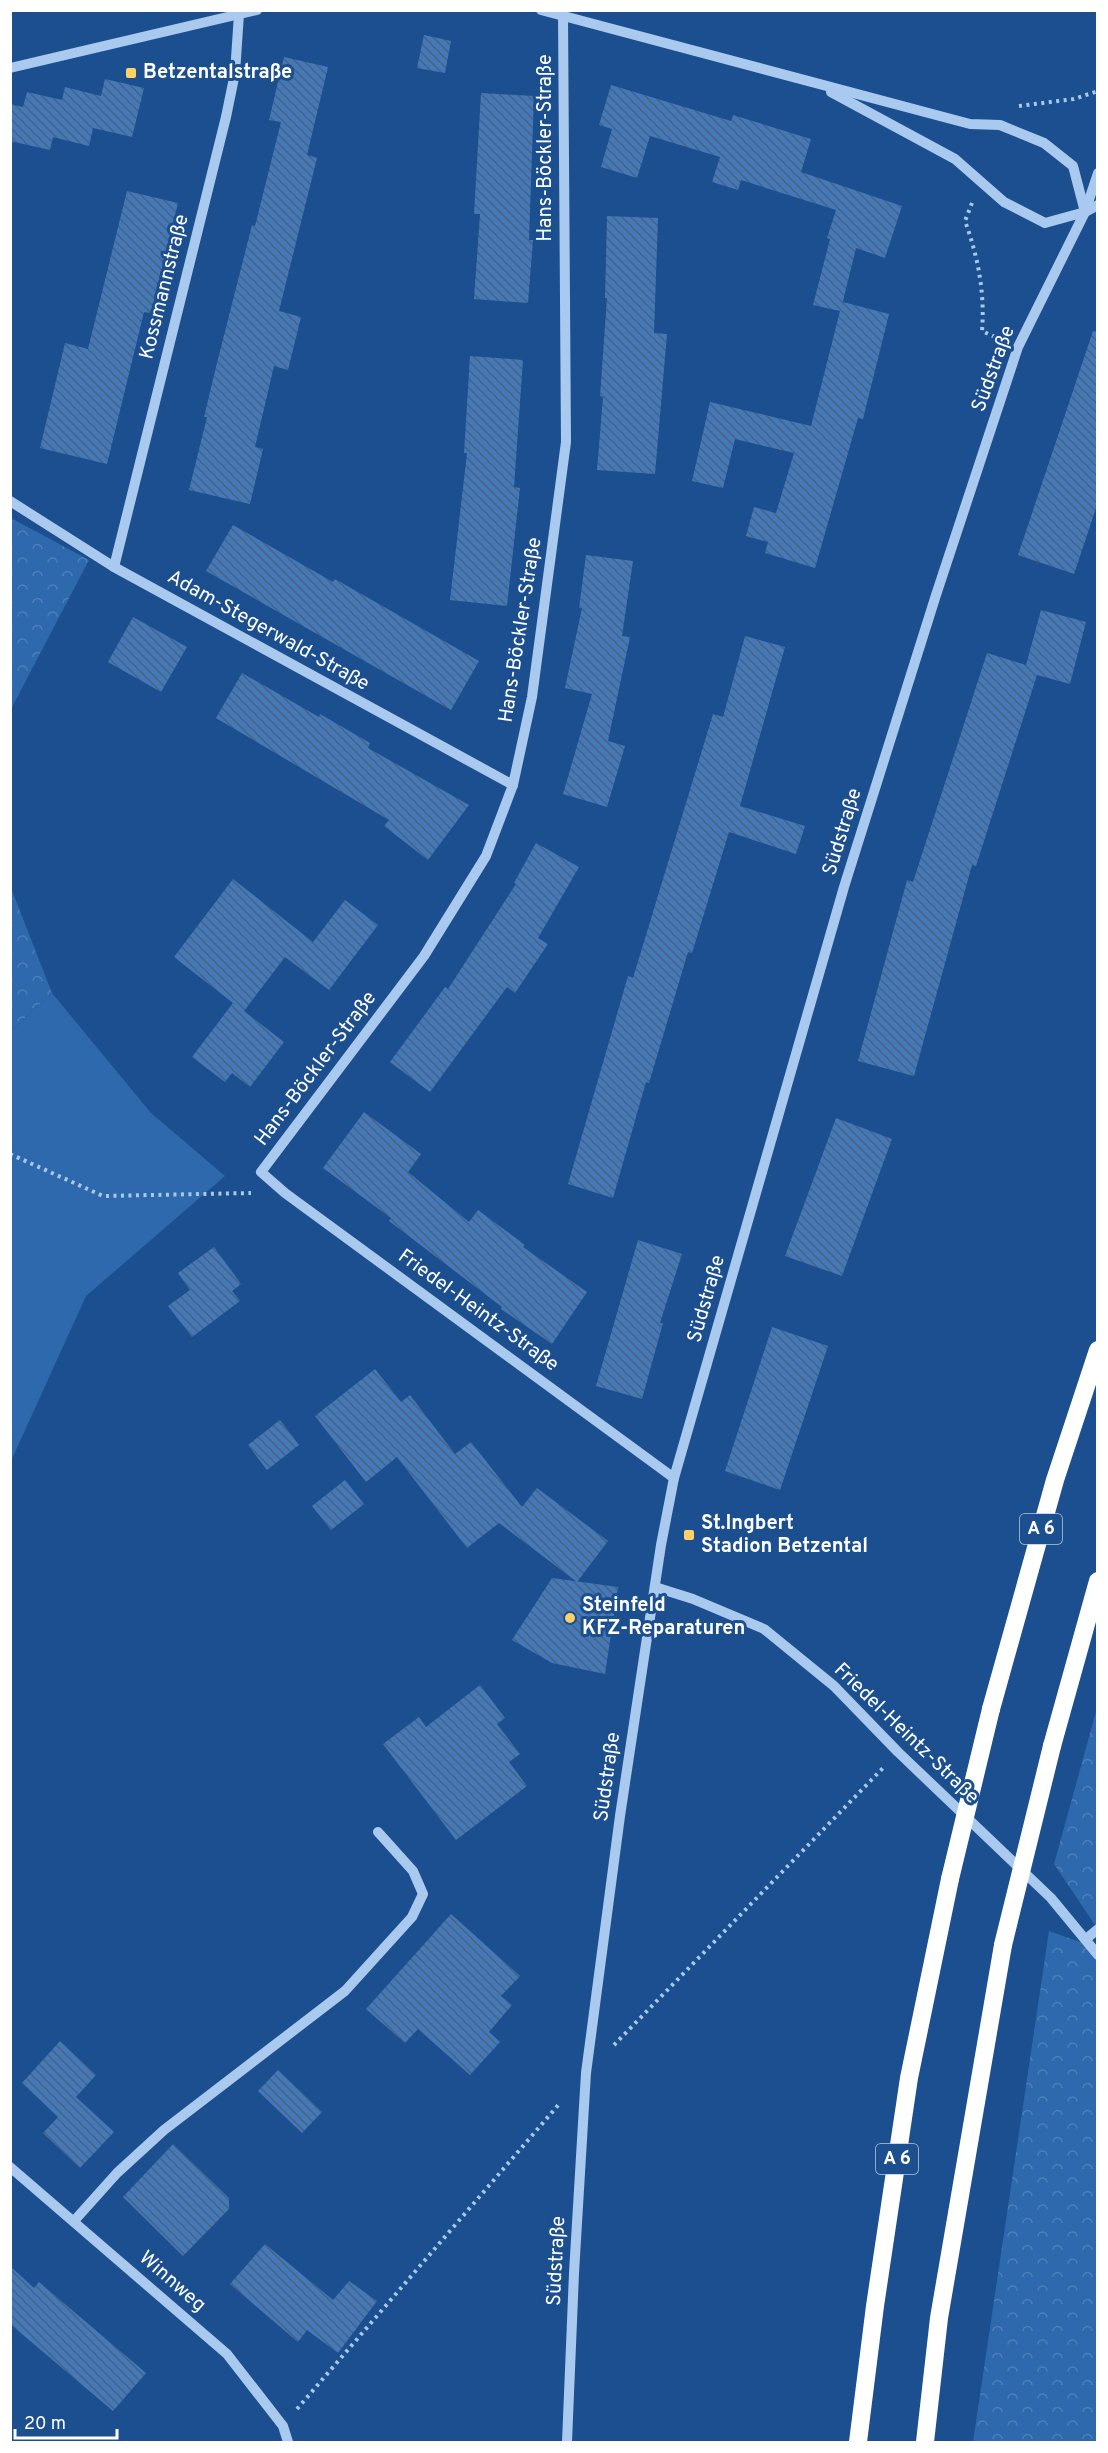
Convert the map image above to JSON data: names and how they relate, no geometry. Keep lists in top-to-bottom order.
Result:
{
  "streets": {
    "highway": ["A 6"],
    "street": [
      "Hans-Böckler-Straße",
      "Kossmannstraße",
      "Südstraße",
      "Adam-Stegerwald-Straße",
      "Friedel-Heintz-Straße",
      "Winnweg"
    ]
  },
  "crossings": [
    ["Hans-Böckler-Straße", "Adam-Stegerwald-Straße"],
    ["Hans-Böckler-Straße", "Friedel-Heintz-Straße"],
    ["Kossmannstraße", "Adam-Stegerwald-Straße"],
    ["Südstraße", "Friedel-Heintz-Straße"]
  ],
  "places": {
    "transit": ["Betzentalstraße", "St.Ingbert Stadion Betzental"],
    "other": ["Steinfeld KFZ-Reparaturen"]
  },
  "scale_bar": "20 m"
}
